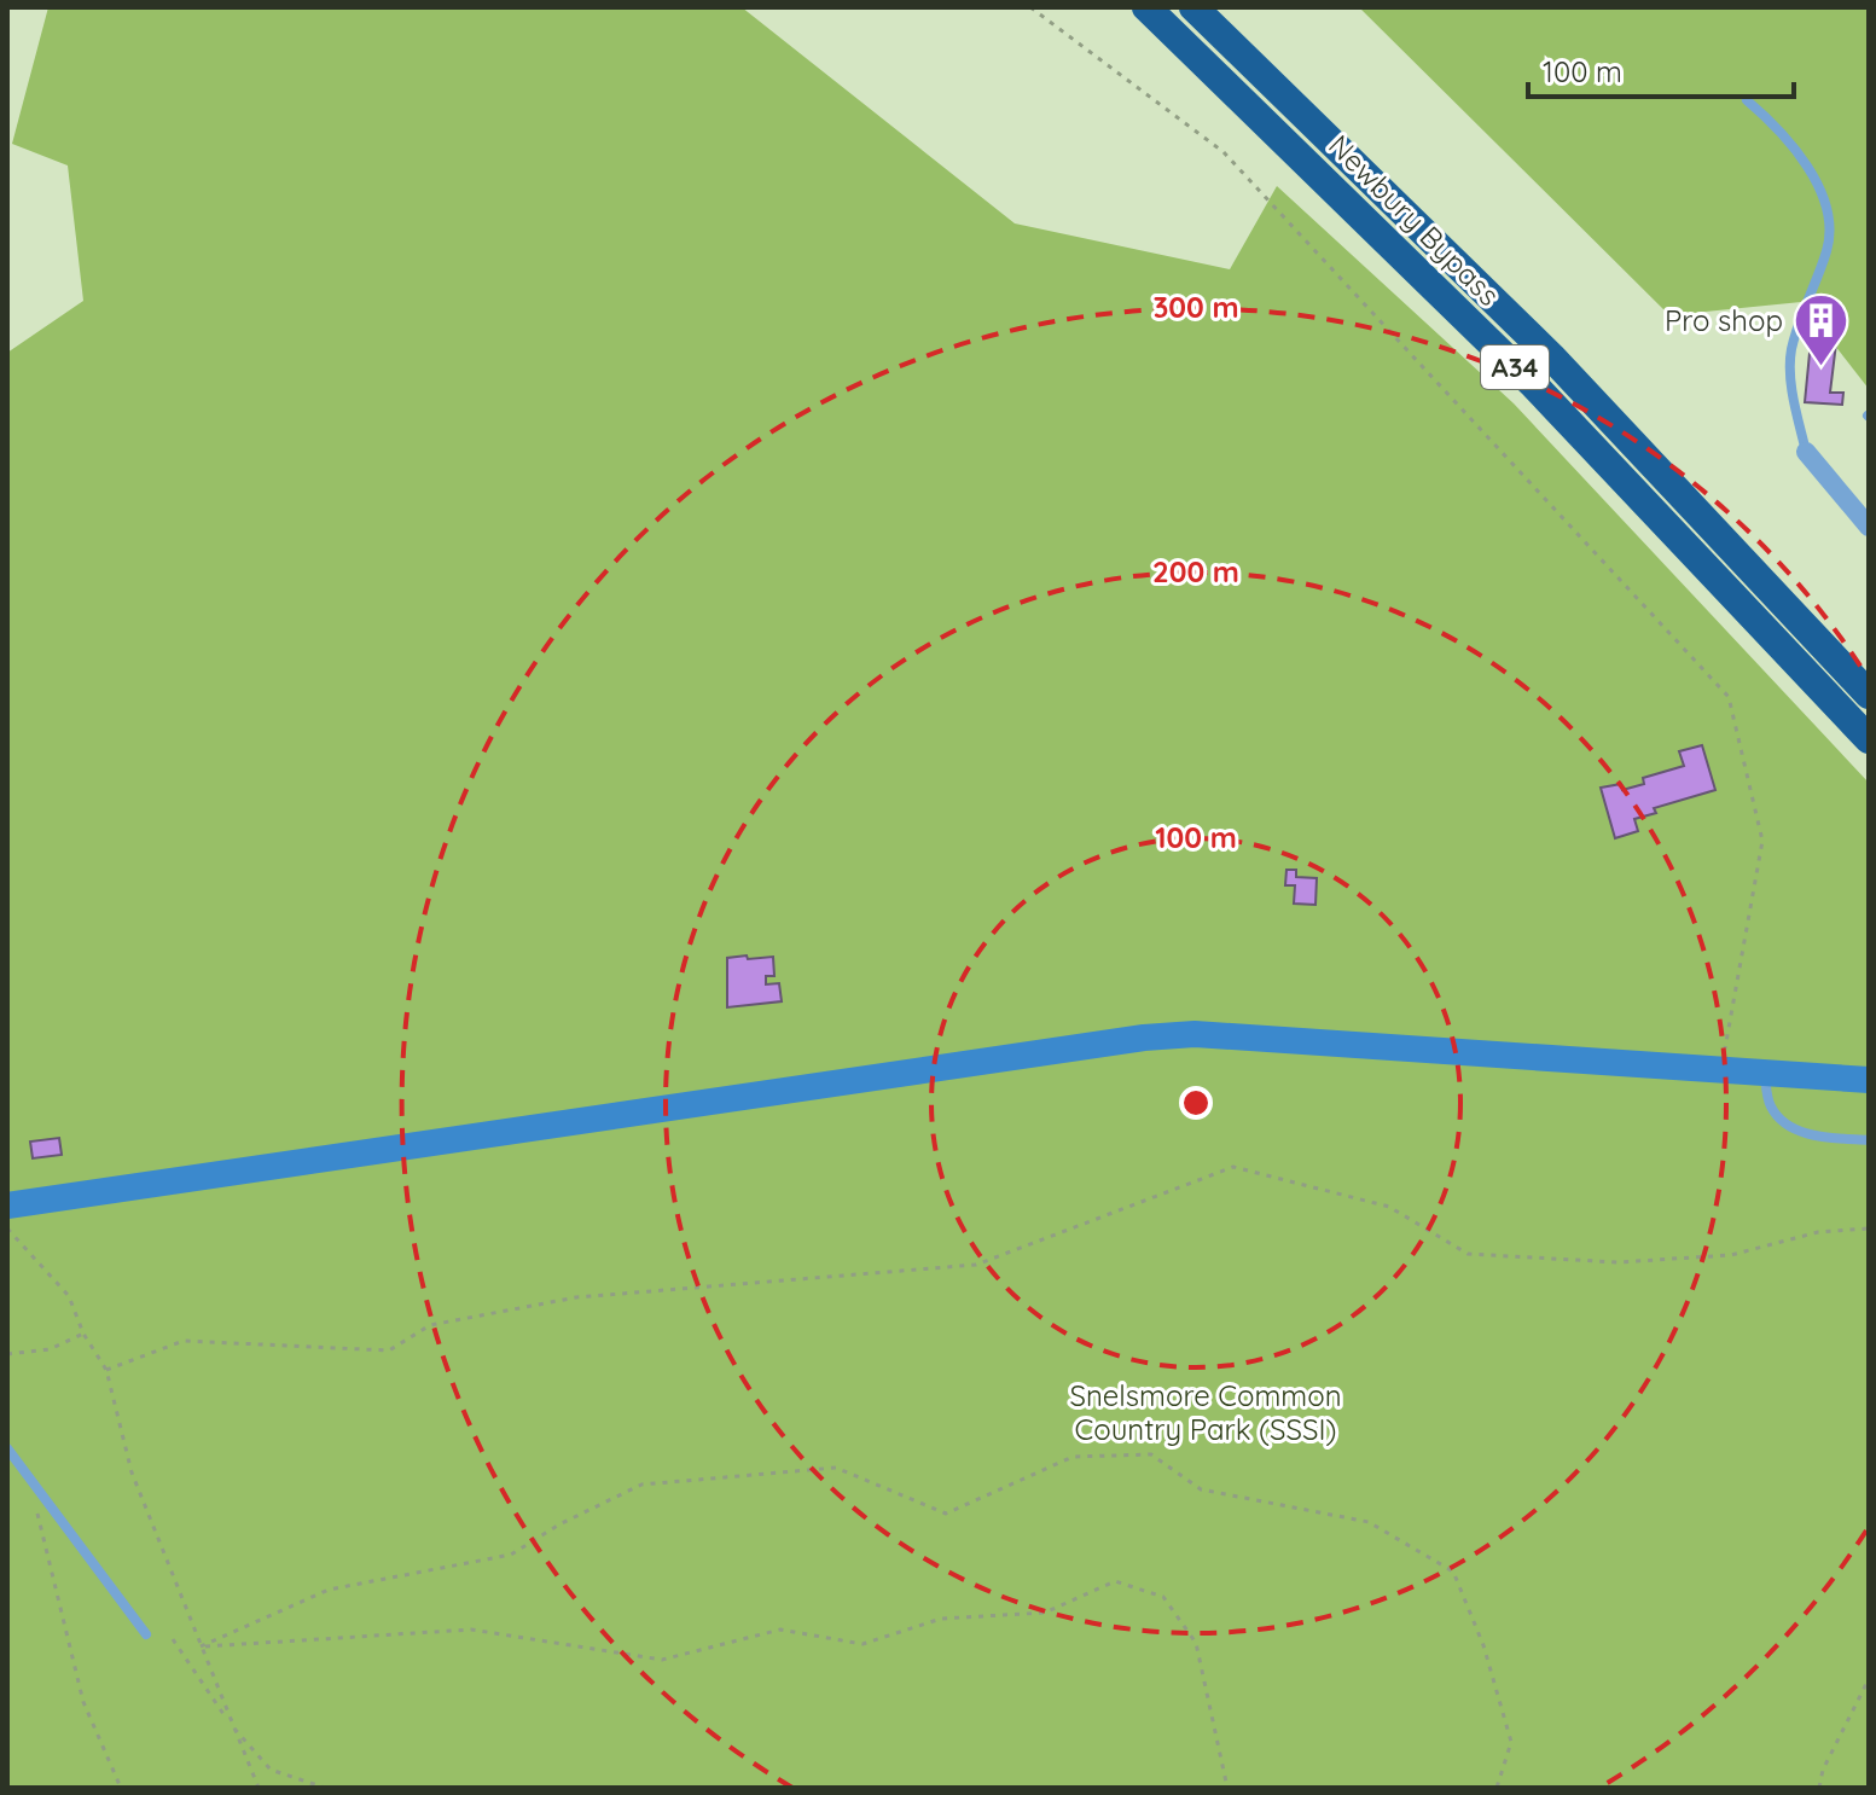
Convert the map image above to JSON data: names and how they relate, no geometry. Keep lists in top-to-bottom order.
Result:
{
  "streets": {
    "highway": ["Newbury Bypass", "A34"]
  },
  "parks": ["Snelsmore Common Country Park (SSSI)"],
  "places": {
    "building": ["Pro shop"]
  },
  "scale_bar": "100 m",
  "rings": ["300 m", "200 m", "100 m"]
}
